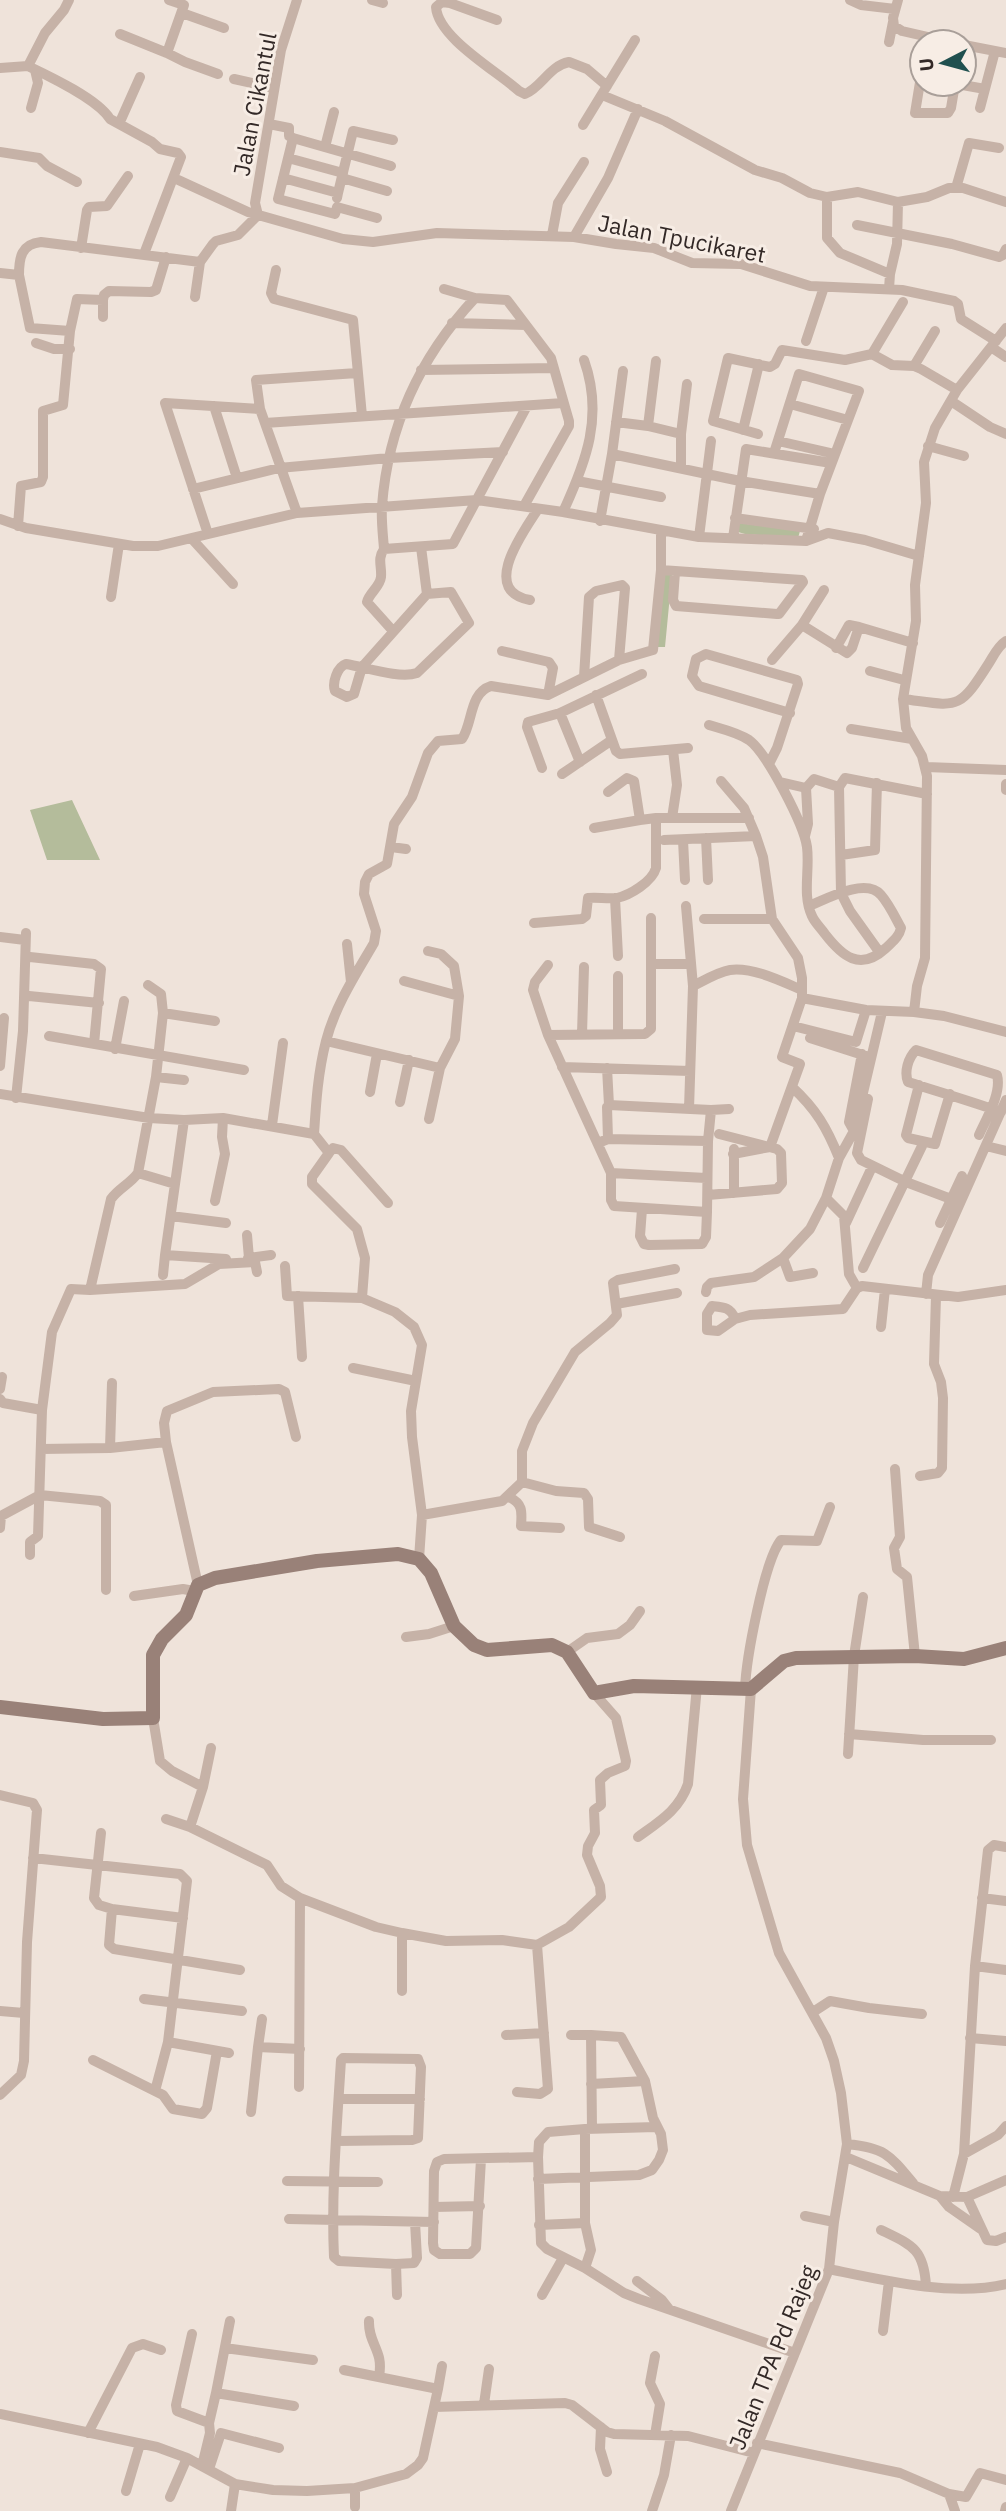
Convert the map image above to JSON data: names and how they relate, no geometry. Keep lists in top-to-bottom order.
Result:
{
  "streets": {
    "street": ["Jalan Cikantul", "Jalan Tpucikaret", "Jalan TPA Pd Rajeg"]
  },
  "crossings": [
    ["Jalan Cikantul", "Jalan Tpucikaret"]
  ],
  "north": "left"
}
